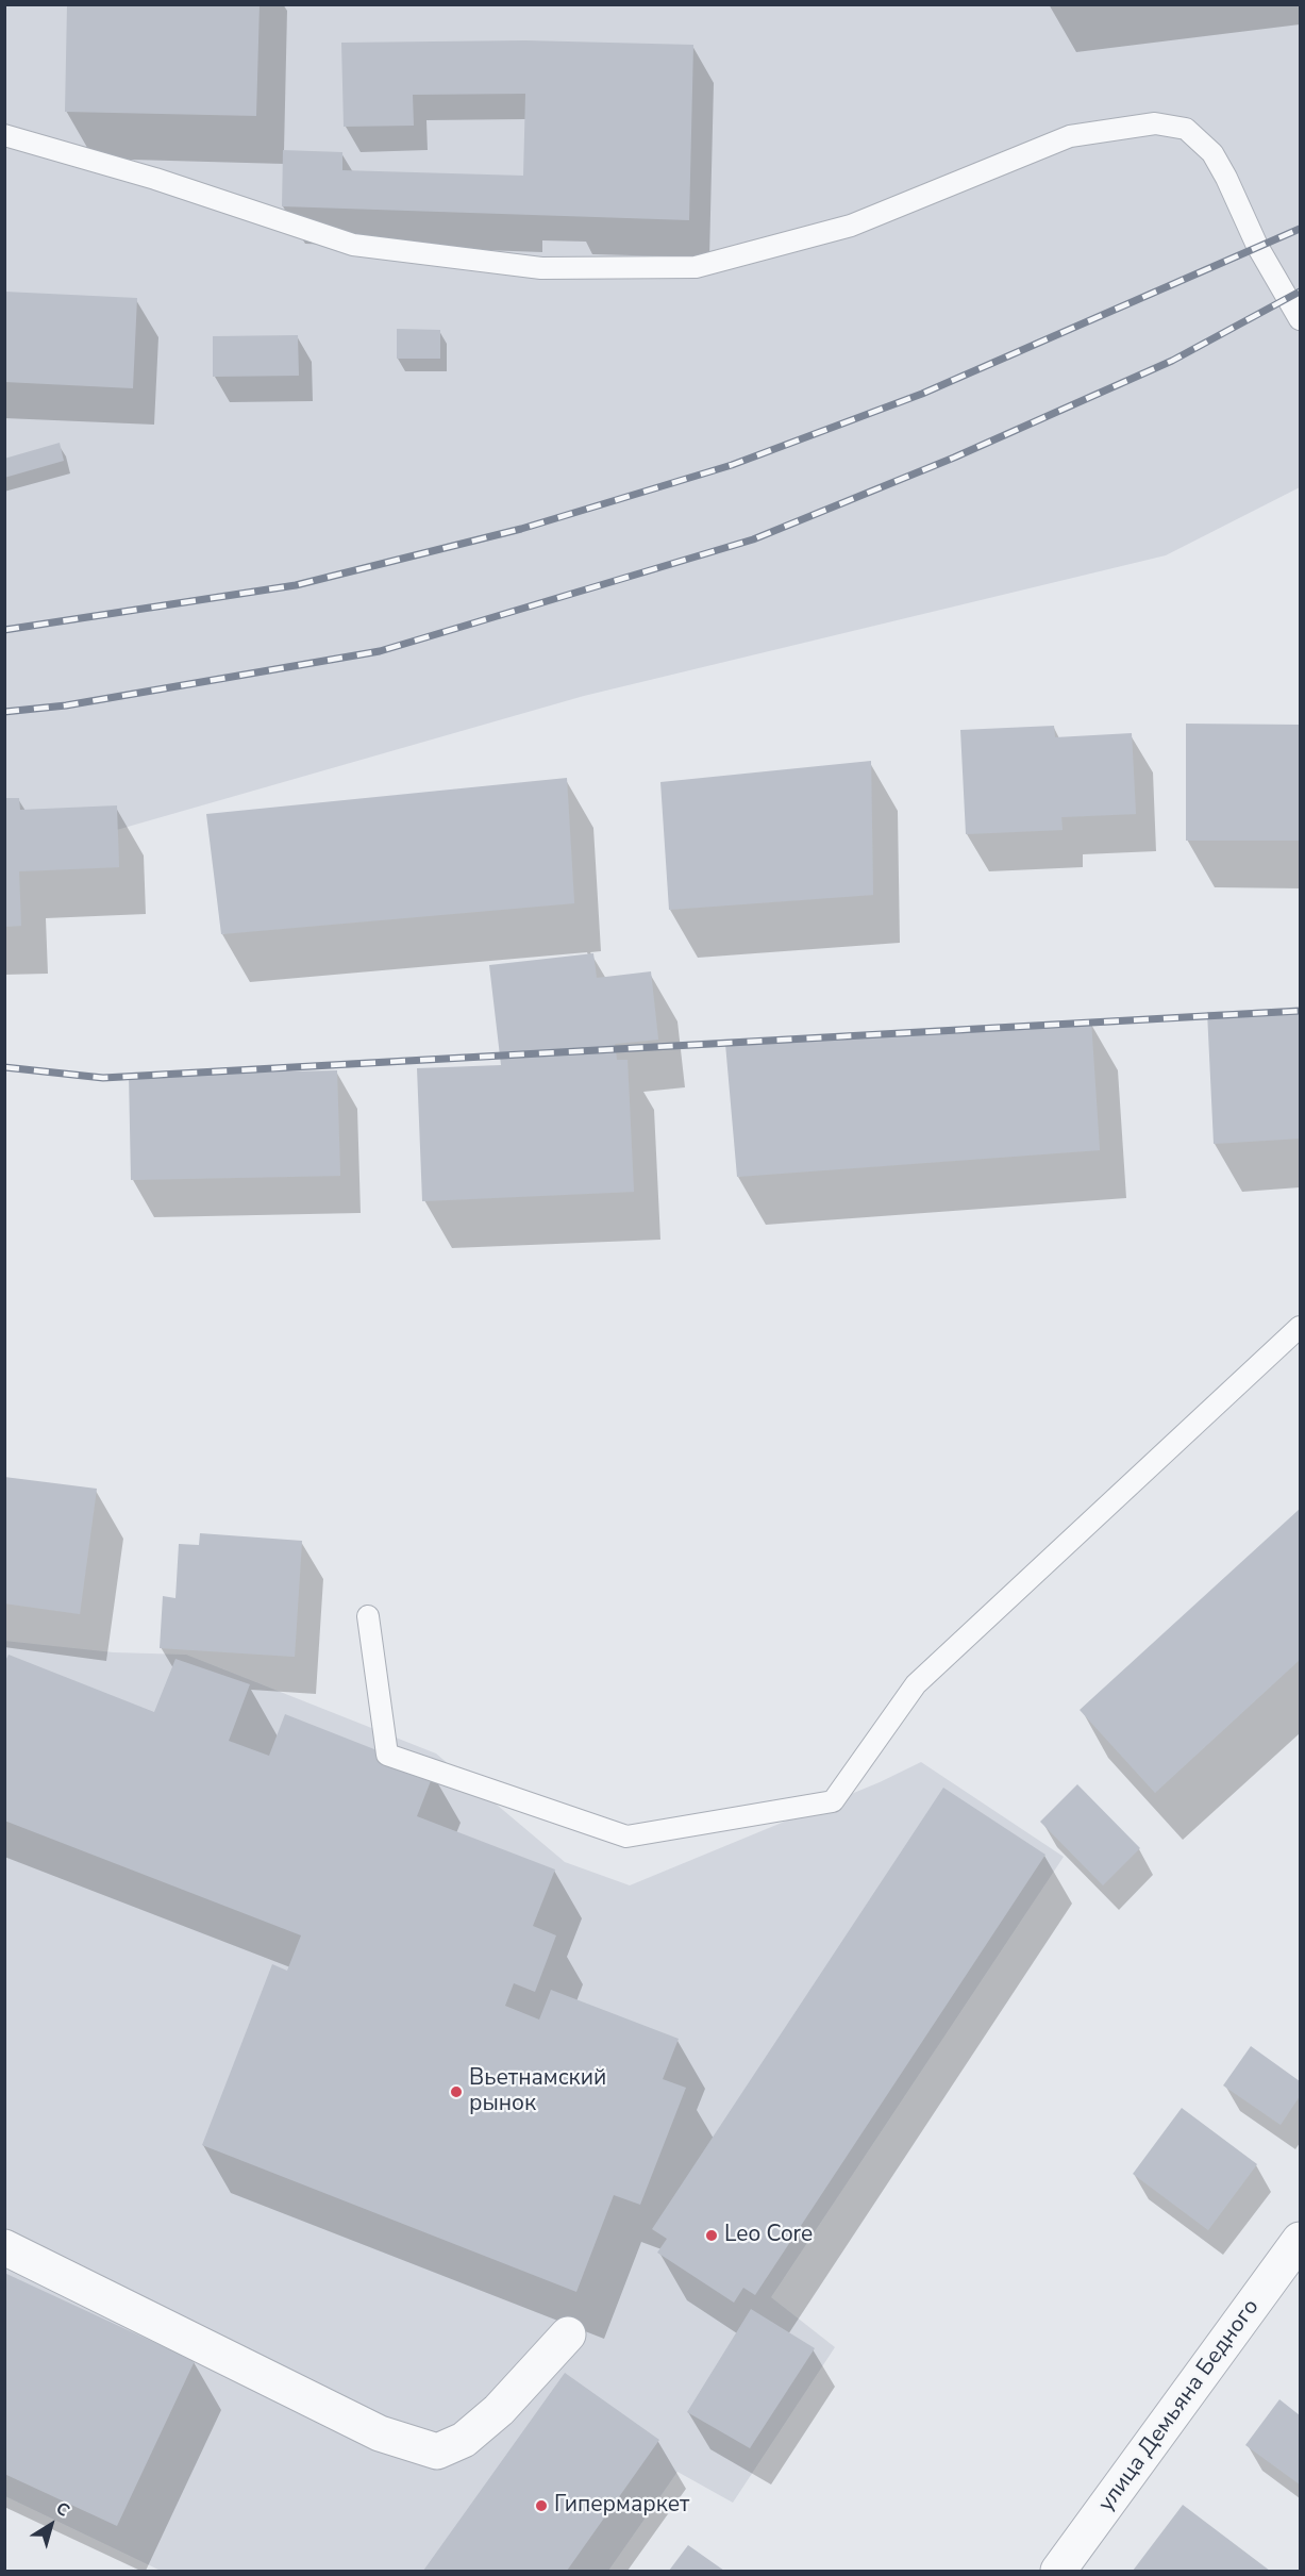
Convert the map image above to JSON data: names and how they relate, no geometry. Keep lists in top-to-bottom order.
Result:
{
  "streets": {
    "street": ["улица Демьяна Бедного"]
  },
  "places": ["Вьетнамский рынок", "Leo Core", "Гипермаркет"],
  "north": "top right"
}
